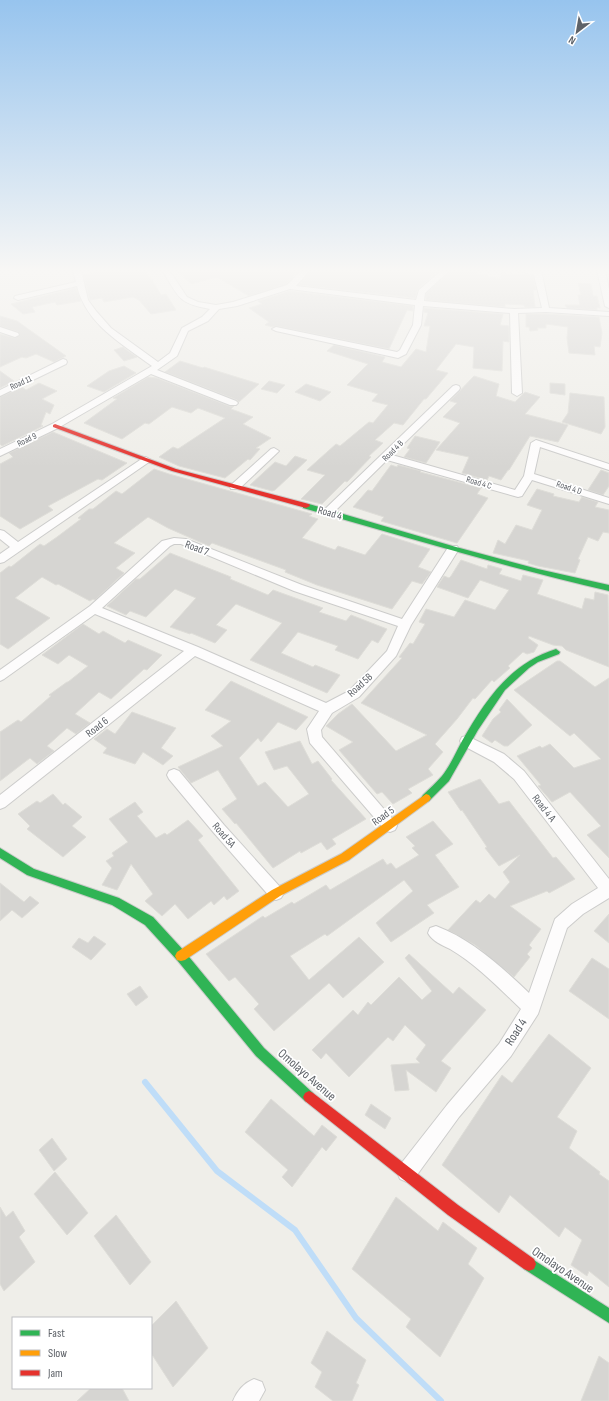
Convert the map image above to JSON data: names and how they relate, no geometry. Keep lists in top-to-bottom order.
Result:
{
  "streets": {
    "street": [
      "Road 11",
      "Road 9",
      "Road 4 B",
      "Road 4 C",
      "Road 4 D",
      "Road 4",
      "Road 7",
      "Road 5B",
      "Road 6",
      "Road 4 A",
      "Road 5",
      "Road 5A",
      "Omolayo Avenue"
    ]
  },
  "crossings": [
    ["Road 9", "Road 4"],
    ["Road 4 B", "Road 4 C"],
    ["Road 4 B", "Road 4"],
    ["Road 4 C", "Road 4 D"],
    ["Road 4", "Road 5B"],
    ["Road 4", "Road 4 A"],
    ["Road 4", "Omolayo Avenue"],
    ["Road 7", "Road 5B"],
    ["Road 5B", "Road 5"],
    ["Road 4 A", "Road 5"],
    ["Road 5", "Road 5A"],
    ["Road 5", "Omolayo Avenue"]
  ],
  "legend": ["Fast", "Slow", "Jam"],
  "north": "bottom left"
}
